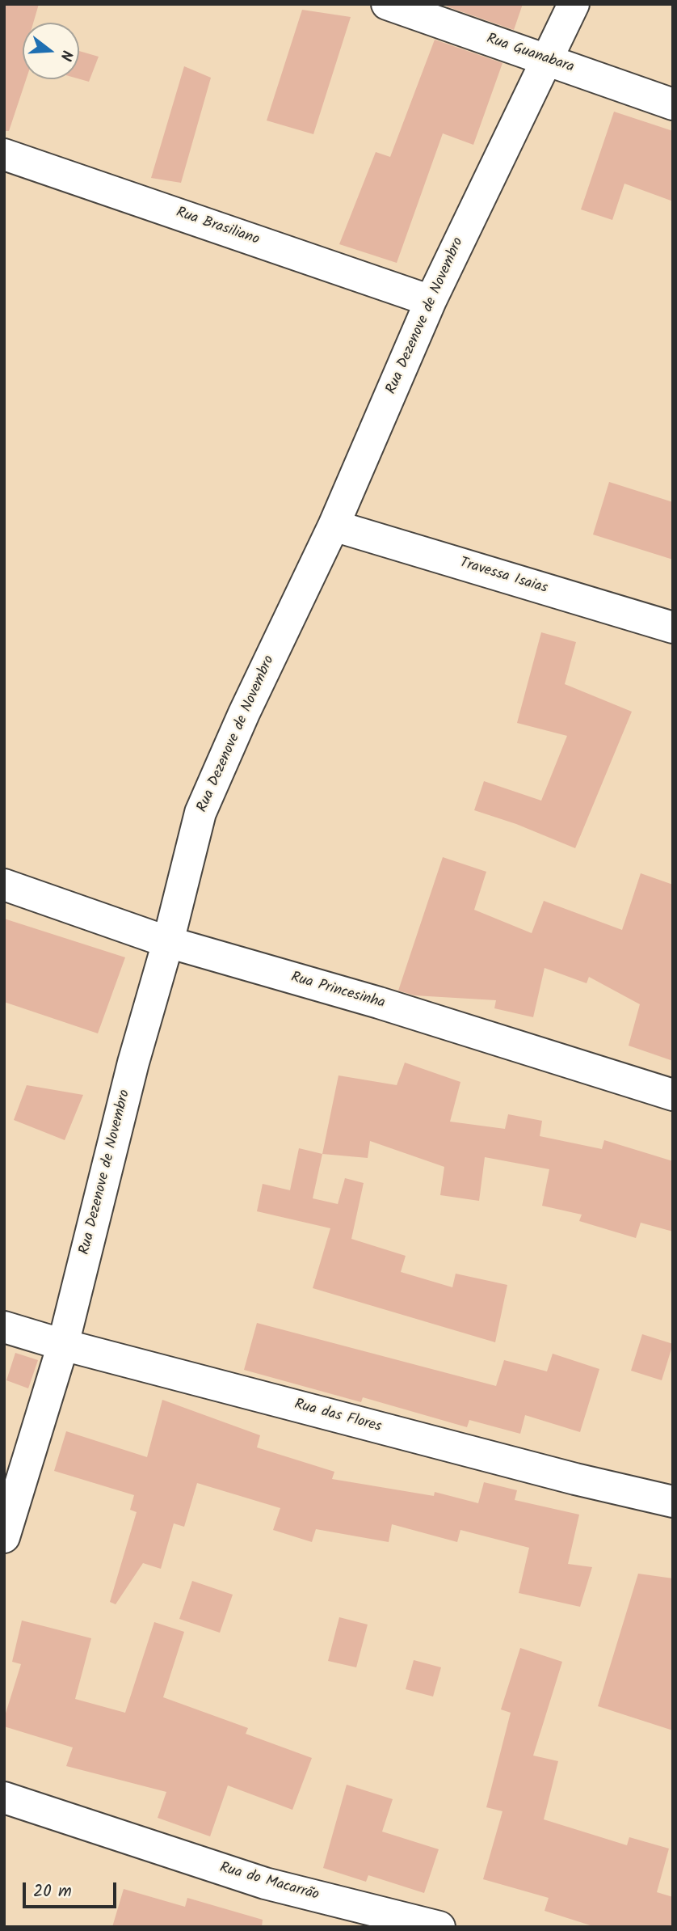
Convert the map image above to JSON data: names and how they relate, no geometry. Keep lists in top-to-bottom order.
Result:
{
  "streets": {
    "street": [
      "Rua Guanabara",
      "Rua Brasiliano",
      "Rua Dezenove de Novembro",
      "Travessa Isaias",
      "Rua Princesinha",
      "Rua das Flores",
      "Rua do Macarrão"
    ]
  },
  "crossings": [
    ["Rua Guanabara", "Rua Dezenove de Novembro"],
    ["Rua Brasiliano", "Rua Dezenove de Novembro"],
    ["Rua Dezenove de Novembro", "Travessa Isaias"],
    ["Rua Dezenove de Novembro", "Rua Princesinha"],
    ["Rua Dezenove de Novembro", "Rua das Flores"]
  ],
  "scale_bar": "20 m",
  "north": "right"
}
